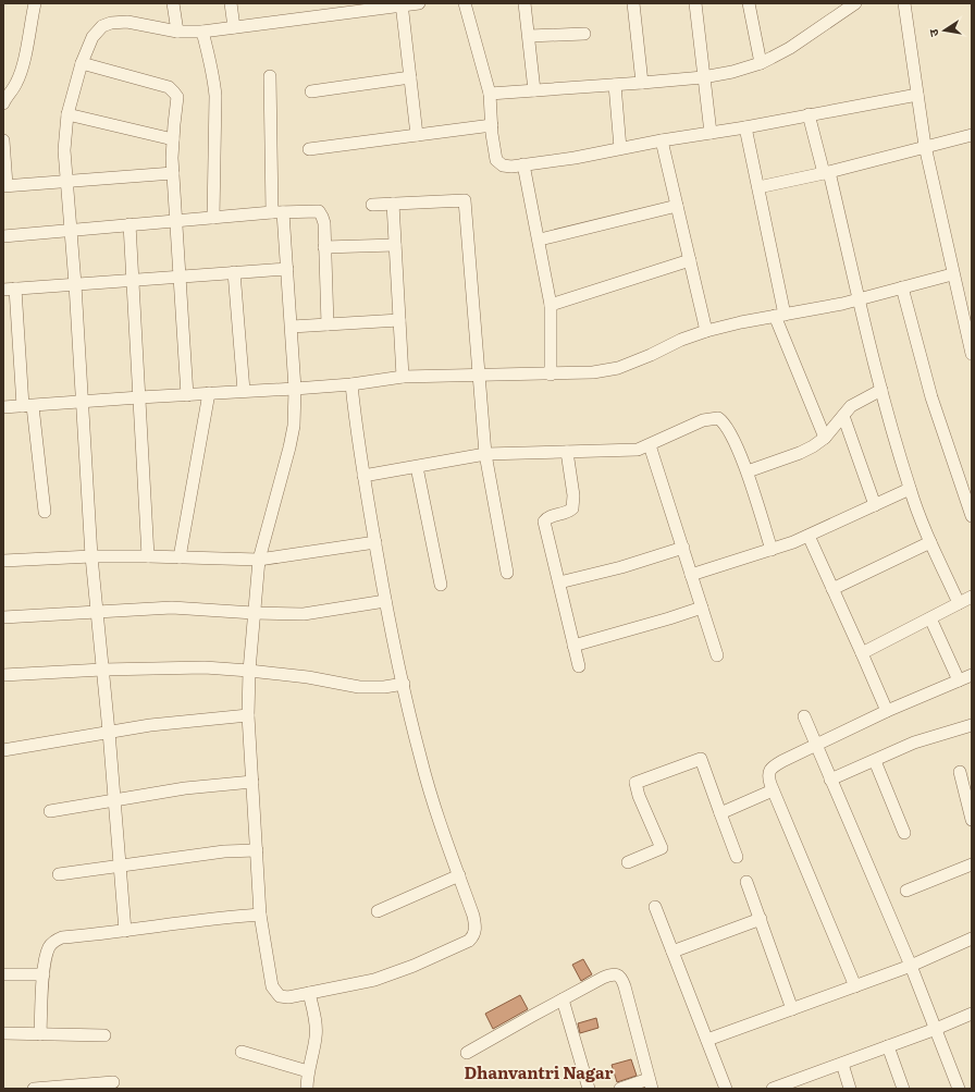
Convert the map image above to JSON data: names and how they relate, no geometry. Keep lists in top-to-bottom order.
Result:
{
  "districts": ["Dhanvantri Nagar"],
  "north": "left"
}
